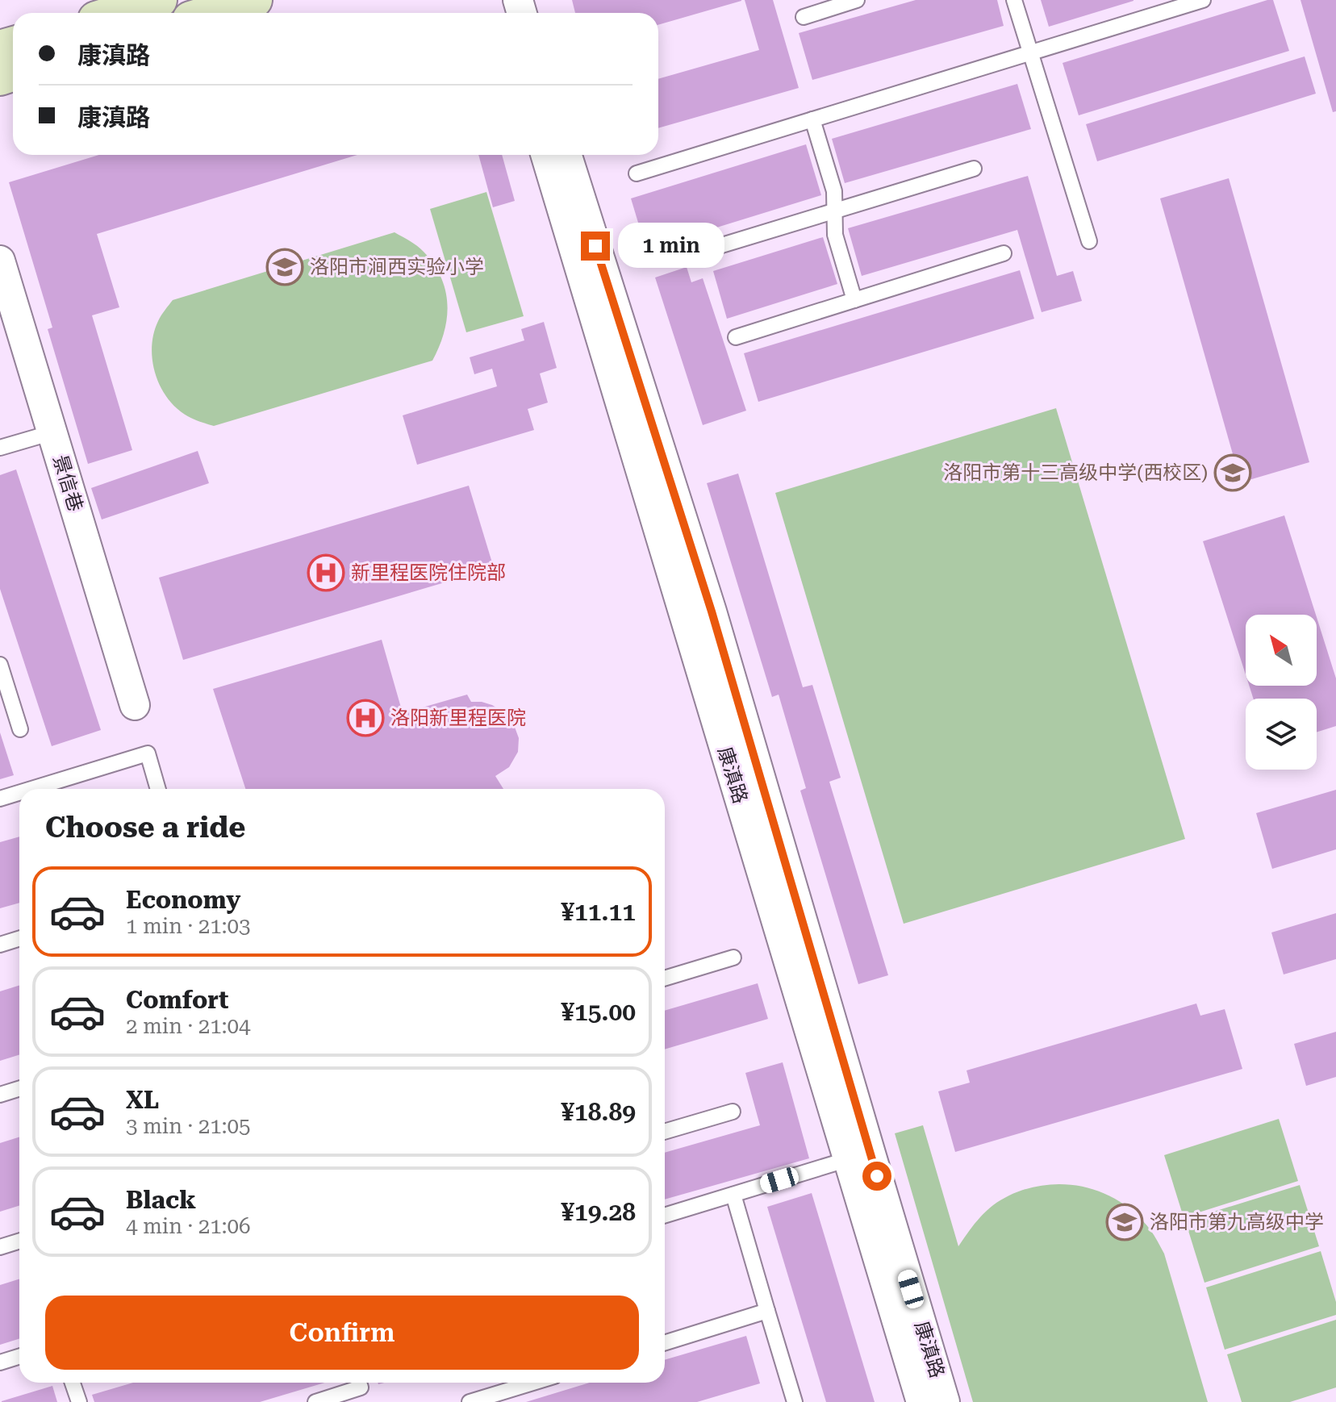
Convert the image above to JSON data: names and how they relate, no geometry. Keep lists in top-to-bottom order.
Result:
{
  "streets": {
    "street": ["景信巷", "康滇路"]
  },
  "places": {
    "school or university": ["洛阳市涧西实验小学", "洛阳市第十三高级中学(西校区)", "洛阳市第九高级中学"],
    "hospital": ["新里程医院住院部", "洛阳新里程医院"]
  },
  "north": "top left",
  "page": {
    "banner": ["康滇路", "康滇路"],
    "bubble": "1 min",
    "heading": "Choose a ride",
    "list": [
      {
        "name": "Economy",
        "note": "1 min · 21:03",
        "value": "¥11.11"
      },
      {
        "name": "Comfort",
        "note": "2 min · 21:04",
        "value": "¥15.00"
      },
      {
        "name": "XL",
        "note": "3 min · 21:05",
        "value": "¥18.89"
      },
      {
        "name": "Black",
        "note": "4 min · 21:06",
        "value": "¥19.28"
      }
    ],
    "buttons": "Confirm"
  }
}
